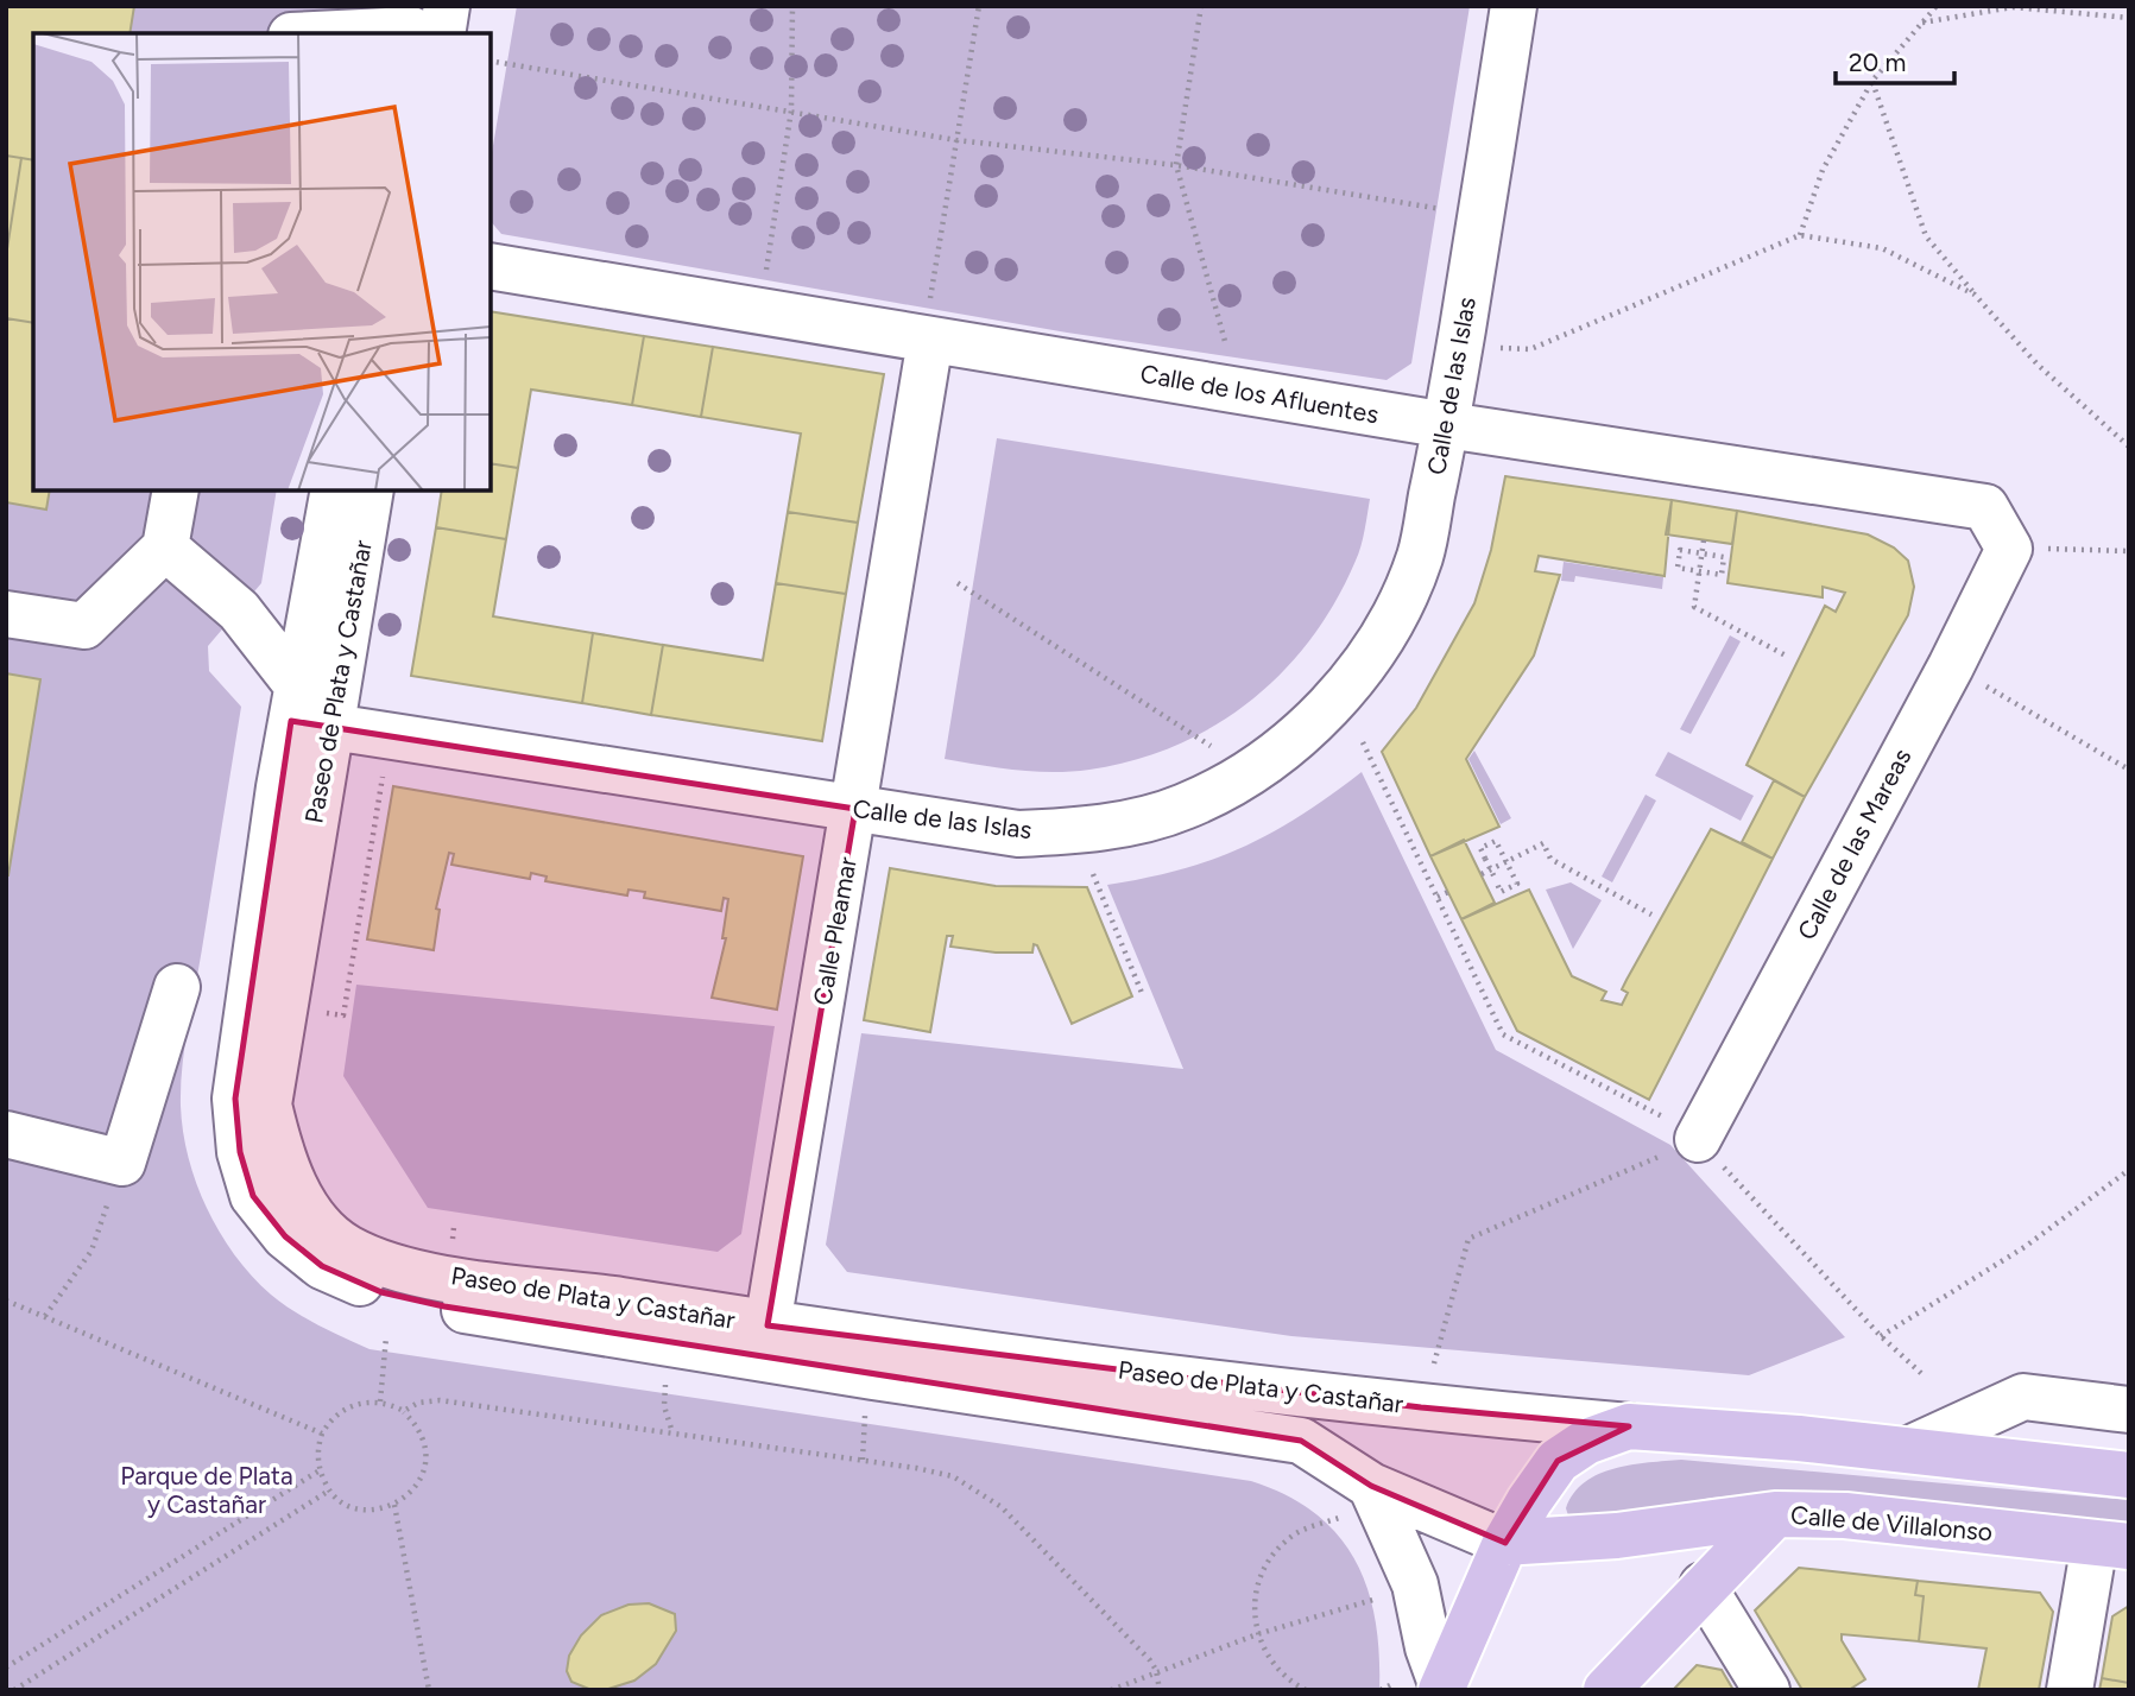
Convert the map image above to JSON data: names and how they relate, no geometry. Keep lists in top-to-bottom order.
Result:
{
  "streets": {
    "main road": ["Calle de Villalonso"],
    "street": [
      "Calle de las Islas",
      "Calle de los Afluentes",
      "Paseo de Plata y Castañar",
      "Calle de las Mareas",
      "Calle Pleamar"
    ]
  },
  "crossings": [
    ["Calle de las Islas", "Calle de los Afluentes"],
    ["Calle de las Islas", "Paseo de Plata y Castañar"],
    ["Calle de las Islas", "Calle Pleamar"],
    ["Calle de los Afluentes", "Calle de las Mareas"],
    ["Calle de los Afluentes", "Calle Pleamar"],
    ["Paseo de Plata y Castañar", "Calle Pleamar"],
    ["Paseo de Plata y Castañar", "Calle de Villalonso"]
  ],
  "parks": ["Parque de Plata y Castañar"],
  "scale_bar": "20 m"
}
